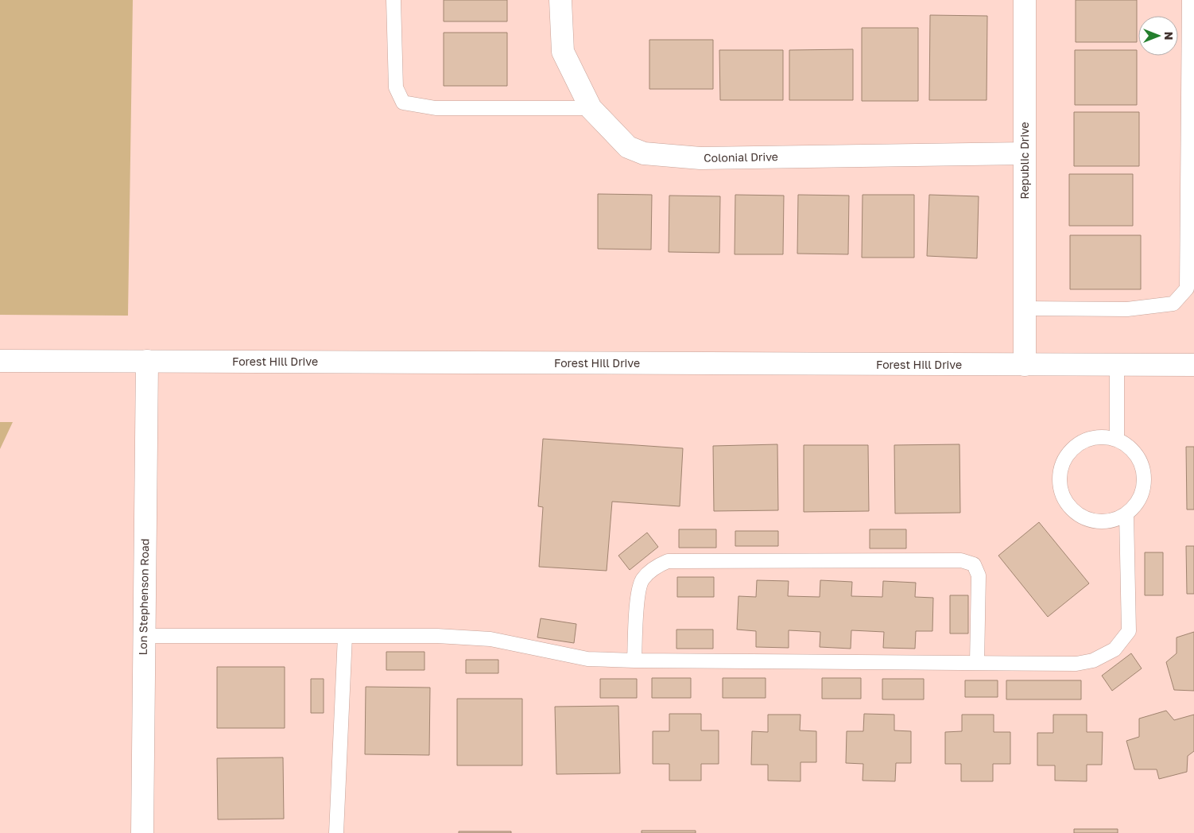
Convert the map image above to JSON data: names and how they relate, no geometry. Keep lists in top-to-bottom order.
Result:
{
  "streets": {
    "street": [
      "Colonial Drive",
      "Republic Drive",
      "Forest Hill Drive",
      "Lon Stephenson Road"
    ]
  },
  "crossings": [
    ["Colonial Drive", "Republic Drive"],
    ["Forest Hill Drive", "Lon Stephenson Road"]
  ],
  "north": "right"
}
